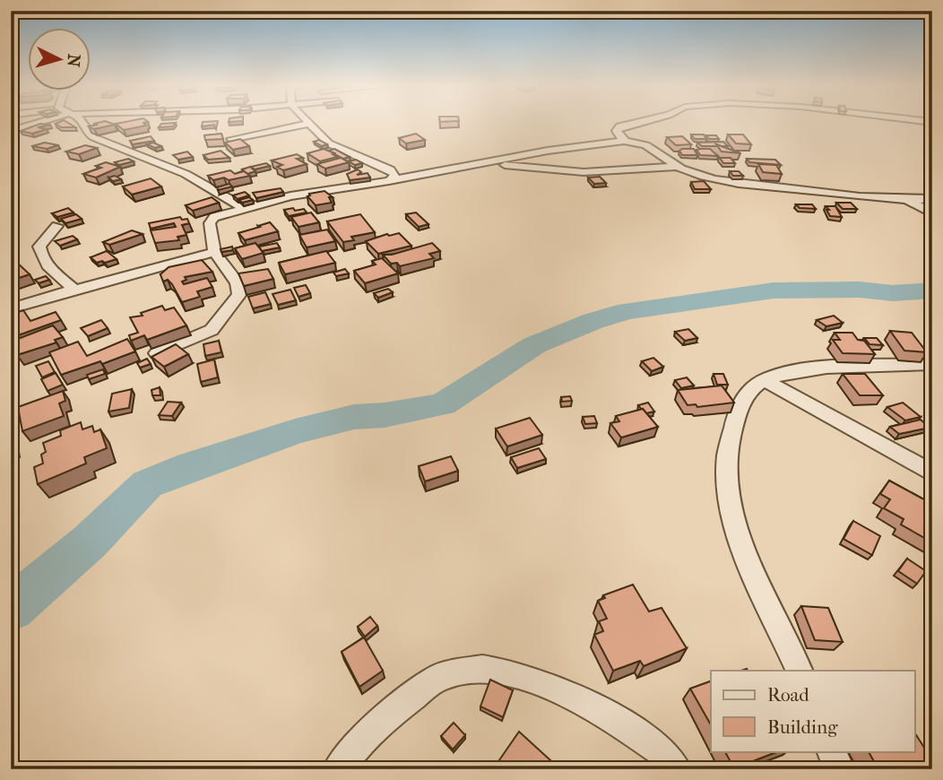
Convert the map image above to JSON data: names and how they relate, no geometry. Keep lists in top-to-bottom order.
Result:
{
  "legend": ["Road", "Building"],
  "north": "right"
}
